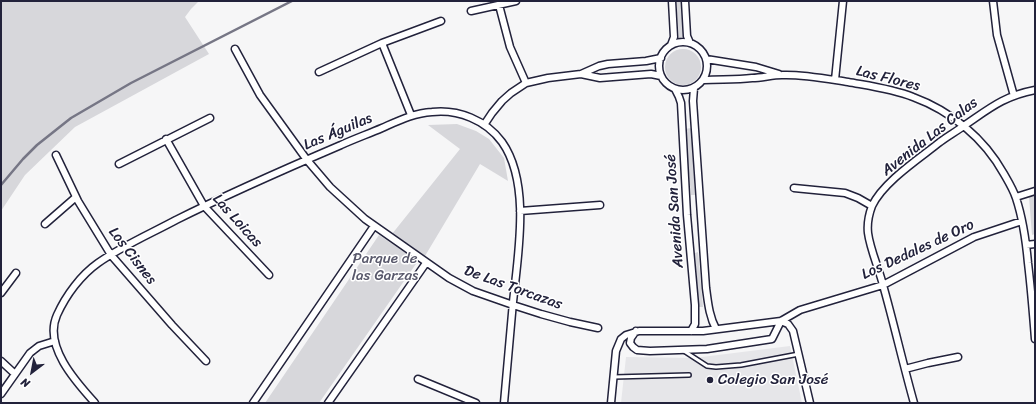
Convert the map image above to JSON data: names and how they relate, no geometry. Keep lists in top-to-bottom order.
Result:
{
  "streets": {
    "street": [
      "Las Flores",
      "Las Águilas",
      "Avenida Las Calas",
      "Avenida San José",
      "Las Loicas",
      "Los Dedales de Oro",
      "Los Cisnes",
      "De Las Torcazas"
    ]
  },
  "crossings": [
    ["Las Flores", "Avenida Las Calas"],
    ["Las Flores", "Avenida San José"],
    ["Las Flores", "Los Dedales de Oro"],
    ["Las Águilas", "Las Loicas"],
    ["Las Águilas", "Los Cisnes"],
    ["Las Águilas", "De Las Torcazas"],
    ["Avenida Las Calas", "Los Dedales de Oro"]
  ],
  "parks": ["Parque de las Garzas"],
  "places": ["Colegio San José"],
  "north": "bottom left"
}
